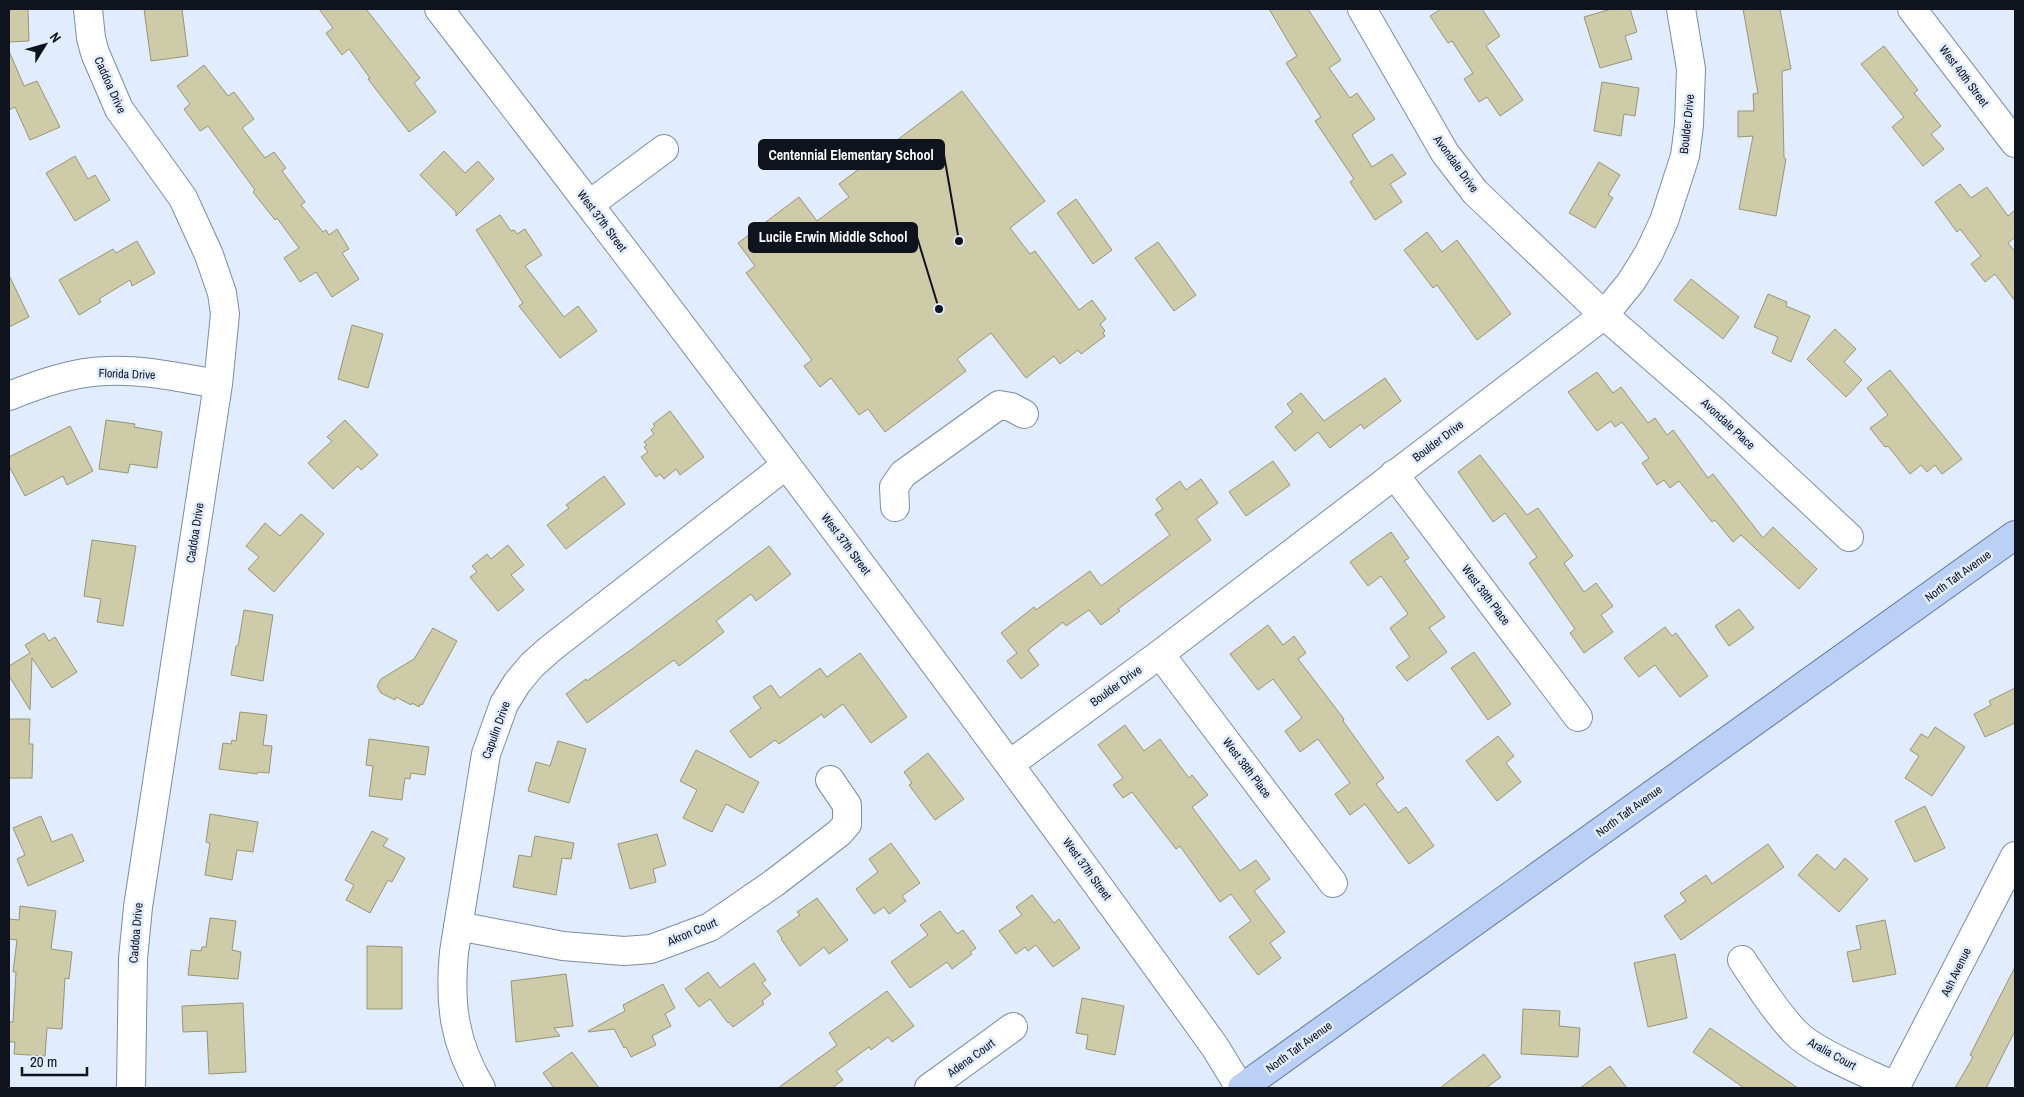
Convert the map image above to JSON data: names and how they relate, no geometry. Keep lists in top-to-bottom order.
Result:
{
  "streets": {
    "main road": ["North Taft Avenue"],
    "street": [
      "West 40th Street",
      "Caddoa Drive",
      "Boulder Drive",
      "Avondale Drive",
      "West 37th Street",
      "Florida Drive",
      "Avondale Place",
      "West 39th Place",
      "Capulin Drive",
      "West 38th Place",
      "Akron Court",
      "Ash Avenue",
      "Aralia Court",
      "Adena Court"
    ]
  },
  "crossings": [
    ["Caddoa Drive", "Florida Drive"],
    ["Boulder Drive", "Avondale Drive"],
    ["Boulder Drive", "West 37th Street"],
    ["Boulder Drive", "Avondale Place"],
    ["Boulder Drive", "West 39th Place"],
    ["Boulder Drive", "West 38th Place"],
    ["Avondale Drive", "Avondale Place"],
    ["West 37th Street", "North Taft Avenue"],
    ["West 37th Street", "Capulin Drive"],
    ["Capulin Drive", "Akron Court"],
    ["Ash Avenue", "Aralia Court"]
  ],
  "places": ["Centennial Elementary School", "Lucile Erwin Middle School"],
  "scale_bar": "20 m",
  "north": "top right"
}
